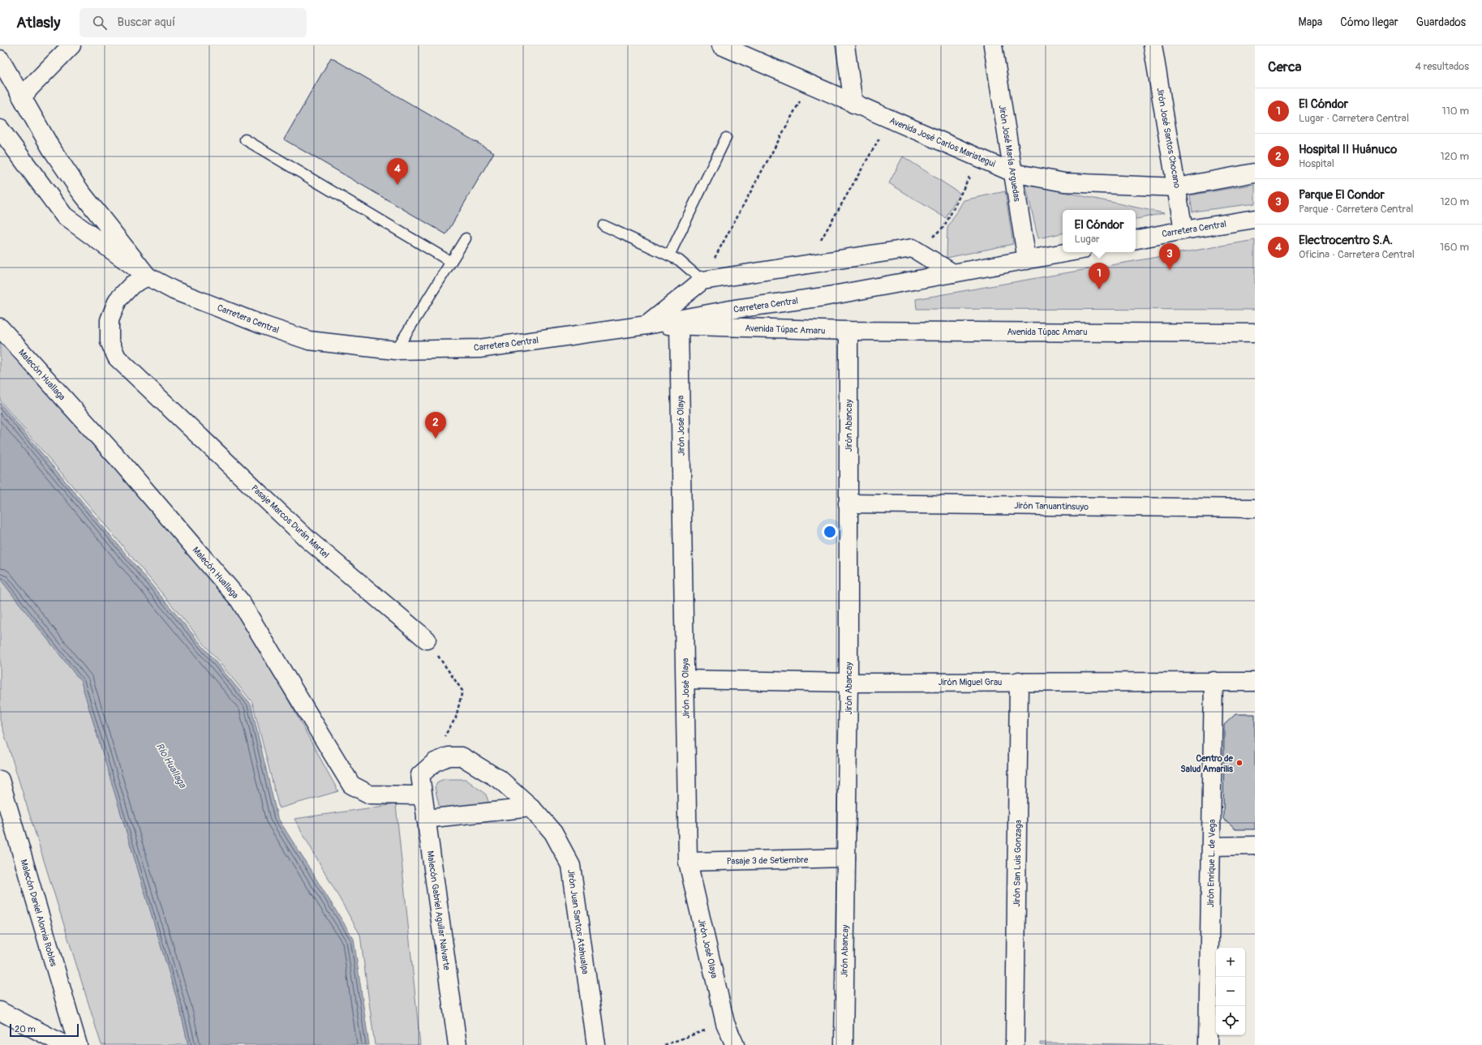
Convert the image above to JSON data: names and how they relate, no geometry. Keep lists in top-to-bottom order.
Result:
{
  "streets": {
    "main road": [
      "Jirón José Santos Chocano",
      "Avenida José Carlos Mariategui",
      "Jirón José María Arguedas",
      "Carretera Central",
      "Avenida Túpac Amaru",
      "Malecón Huallaga",
      "Jirón José Olaya",
      "Jirón Abancay",
      "Jirón Tanuantinsuyo",
      "Pasaje Marcos Durán Martel",
      "Jirón Miguel Grau",
      "Pasaje 3 de Setiembre",
      "Jirón San Luis Gonzaga",
      "Jirón Enrique L. de Vega",
      "Malecón Gabriel Aguilar Nalvarte",
      "Malecón Daniel Alomia Robles",
      "Jirón Juan Santos Atahualpa"
    ]
  },
  "crossings": [
    ["Jirón José Santos Chocano", "Avenida José Carlos Mariategui"],
    ["Jirón José Santos Chocano", "Carretera Central"],
    ["Avenida José Carlos Mariategui", "Jirón José María Arguedas"],
    ["Jirón José María Arguedas", "Carretera Central"],
    ["Carretera Central", "Avenida Túpac Amaru"],
    ["Carretera Central", "Pasaje Marcos Durán Martel"],
    ["Avenida Túpac Amaru", "Jirón José Olaya"],
    ["Avenida Túpac Amaru", "Jirón Abancay"],
    ["Malecón Huallaga", "Malecón Gabriel Aguilar Nalvarte"],
    ["Jirón José Olaya", "Jirón Miguel Grau"],
    ["Jirón José Olaya", "Pasaje 3 de Setiembre"],
    ["Jirón Abancay", "Jirón Tanuantinsuyo"],
    ["Jirón Abancay", "Jirón Miguel Grau"],
    ["Jirón Abancay", "Pasaje 3 de Setiembre"],
    ["Jirón Miguel Grau", "Jirón San Luis Gonzaga"],
    ["Jirón Miguel Grau", "Jirón Enrique L. de Vega"],
    ["Malecón Gabriel Aguilar Nalvarte", "Jirón Juan Santos Atahualpa"]
  ],
  "water": ["Río Huallaga"],
  "places": ["Centro de Salud Amarilis"],
  "scale_bar": "20 m",
  "page": {
    "header": "Atlasly",
    "search": "Buscar aquí",
    "nav": ["Mapa", "Cómo llegar", "Guardados"],
    "heading": ["Cerca", "4 resultados"],
    "list": [
      {
        "mark": "1",
        "name": "El Cóndor",
        "note": "Lugar · Carretera Central",
        "value": "110 m"
      },
      {
        "mark": "2",
        "name": "Hospital II Huánuco",
        "note": "Hospital",
        "value": "120 m"
      },
      {
        "mark": "3",
        "name": "Parque El Condor",
        "note": "Parque · Carretera Central",
        "value": "120 m"
      },
      {
        "mark": "4",
        "name": "Electrocentro S.A.",
        "note": "Oficina · Carretera Central",
        "value": "160 m"
      }
    ],
    "pins": [
      "4",
      "3",
      "1",
      "2"
    ],
    "popup": ["El Cóndor", "Lugar"],
    "map_buttons": ["+", "−"],
    "scale": "20 m"
  }
}
